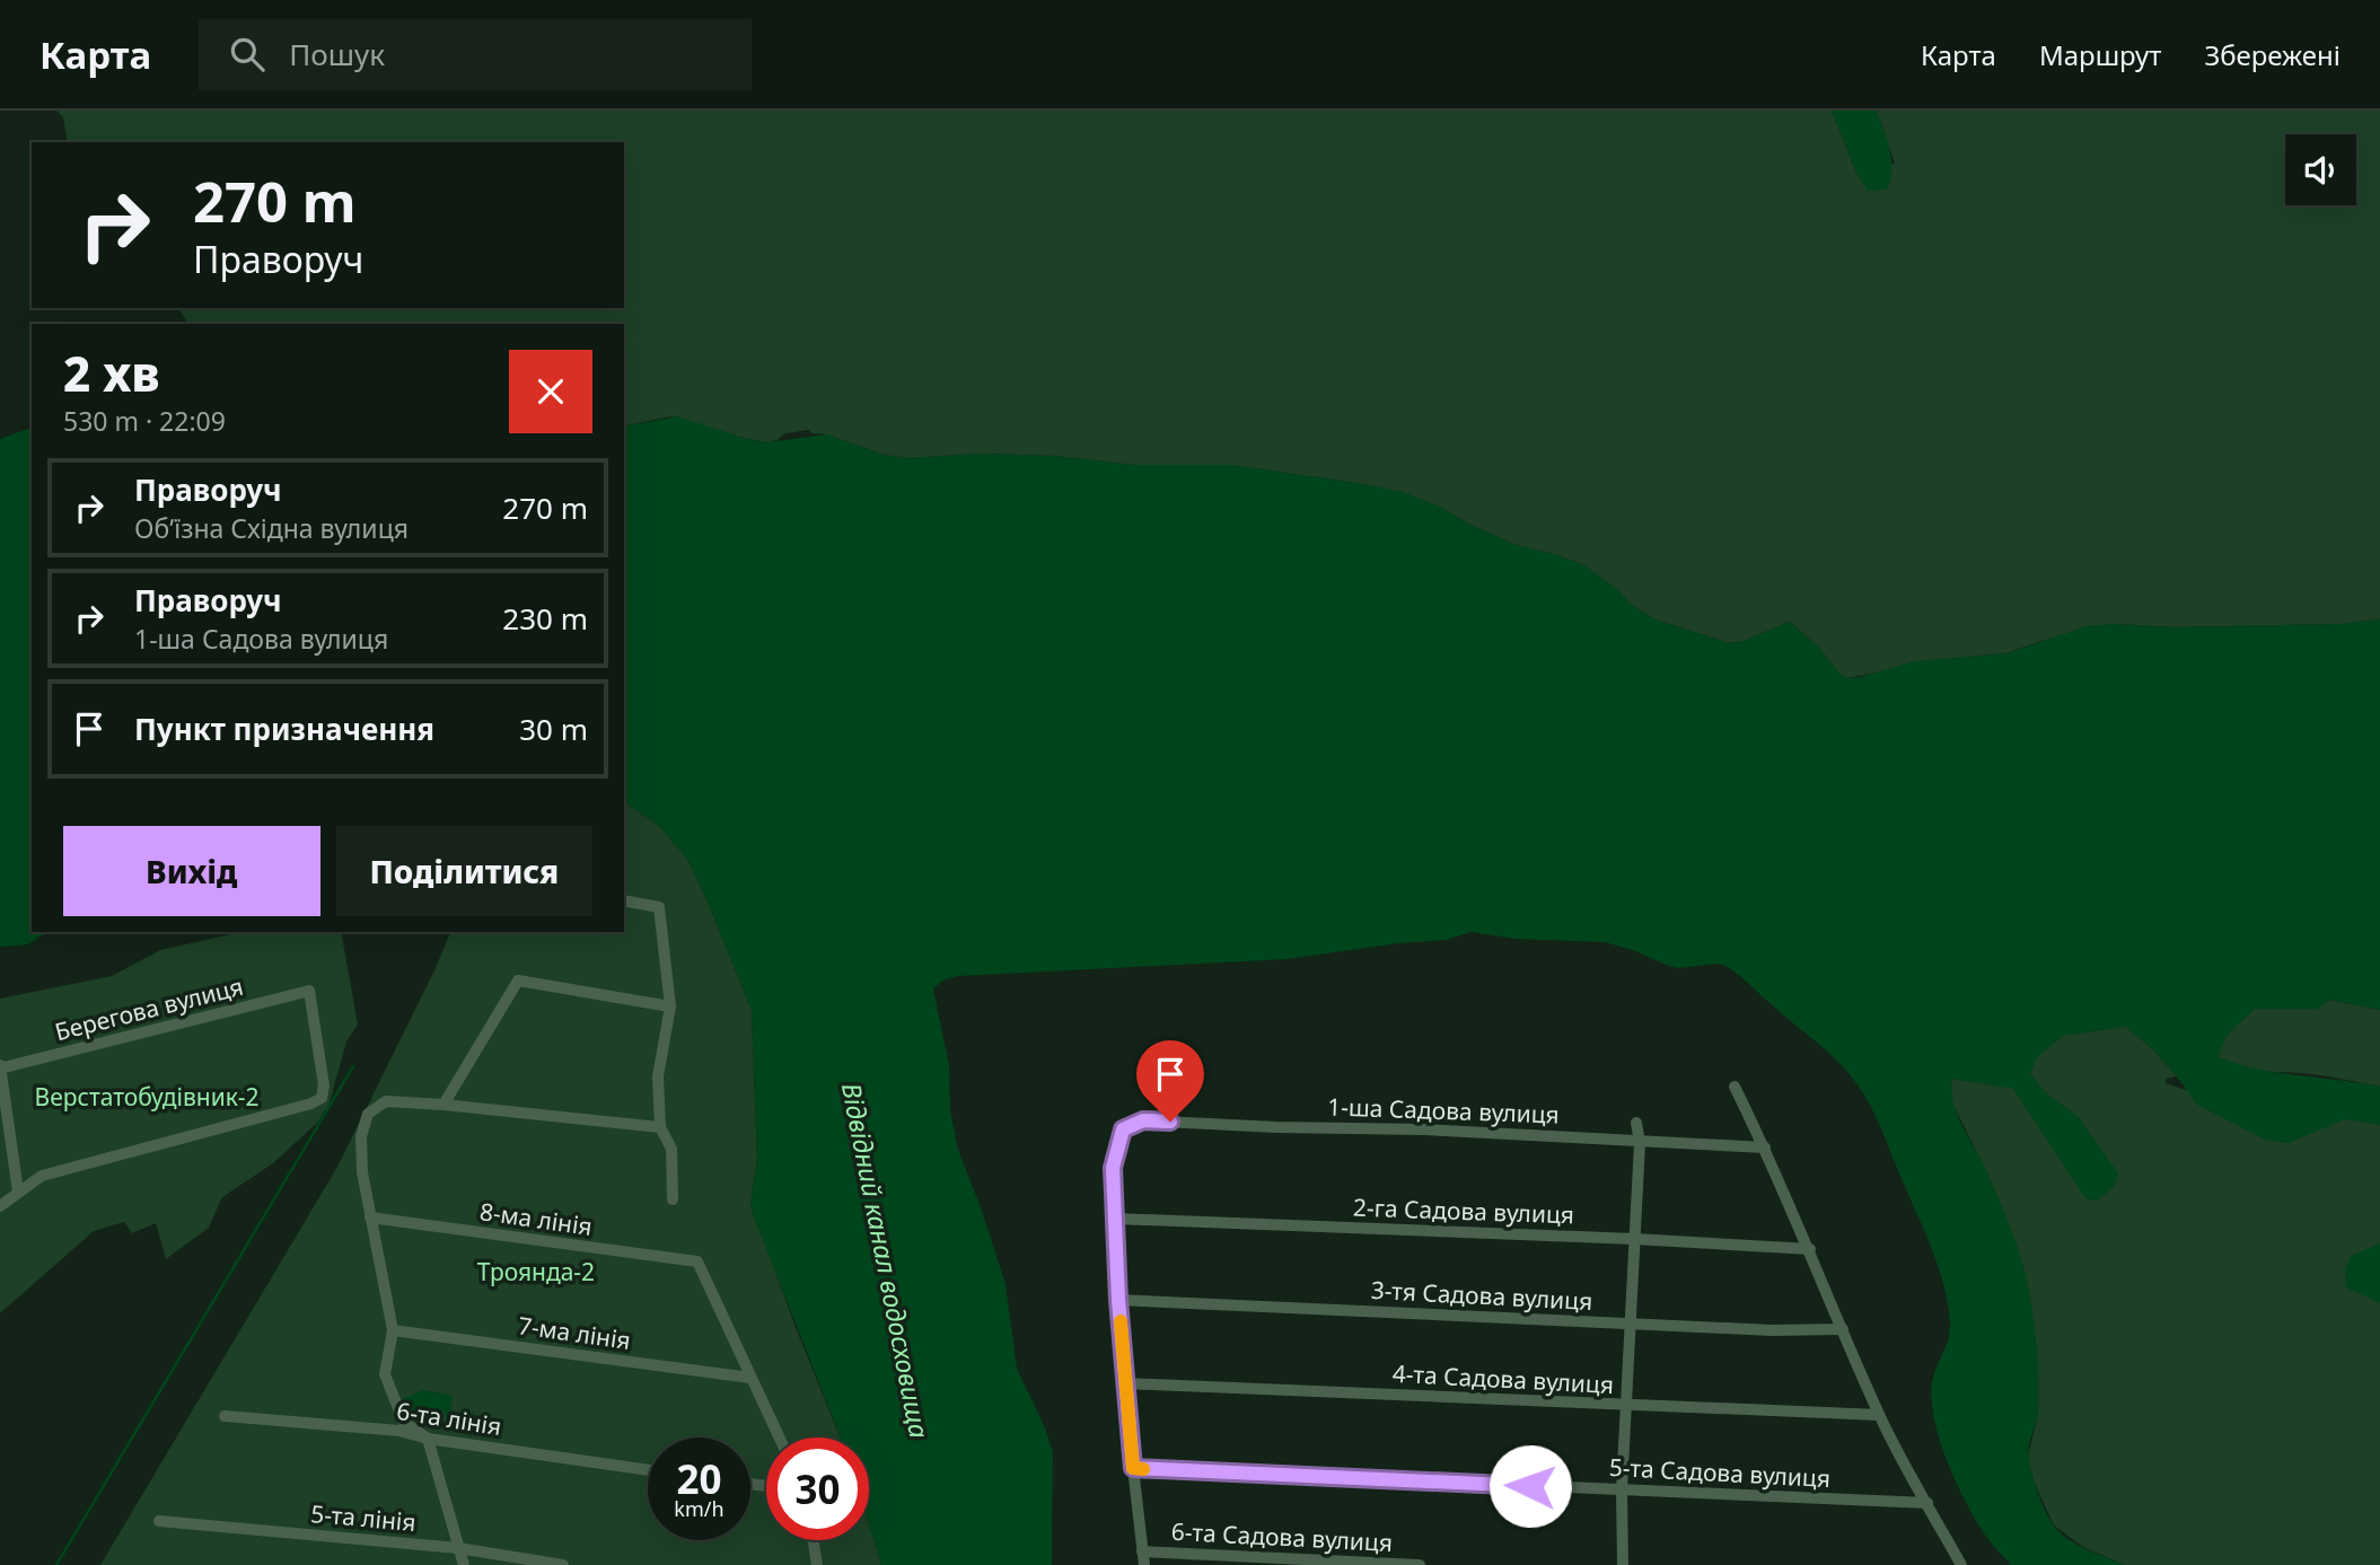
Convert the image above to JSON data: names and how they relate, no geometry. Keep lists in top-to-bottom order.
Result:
{
  "streets": {
    "street": [
      "Берегова вулиця",
      "1-ша Садова вулиця",
      "2-га Садова вулиця",
      "8-ма лінія",
      "3-тя Садова вулиця",
      "7-ма лінія",
      "4-та Садова вулиця",
      "6-та лінія",
      "5-та Садова вулиця",
      "5-та лінія",
      "6-та Садова вулиця"
    ]
  },
  "crossings": [
    ["1-ша Садова вулиця", "2-га Садова вулиця"],
    ["8-ма лінія", "7-ма лінія"]
  ],
  "water": ["Відвідний канал водосховища"],
  "parks": ["Верстатобудівник-2", "Троянда-2"],
  "page": {
    "header": "Карта",
    "search": "Пошук",
    "nav": ["Карта", "Маршрут", "Збережені"],
    "turn": ["270 m", "Праворуч"],
    "heading": ["2 хв", "530 m · 22:09"],
    "list": [
      {
        "name": "Праворуч",
        "note": "Обʼїзна Східна вулиця",
        "value": "270 m"
      },
      {
        "name": "Праворуч",
        "note": "1-ша Садова вулиця",
        "value": "230 m"
      },
      {
        "name": "Пункт призначення",
        "value": "30 m"
      }
    ],
    "buttons": ["Вихід", "Поділитися"],
    "speed": "20 km/h",
    "limit": "30"
  }
}
